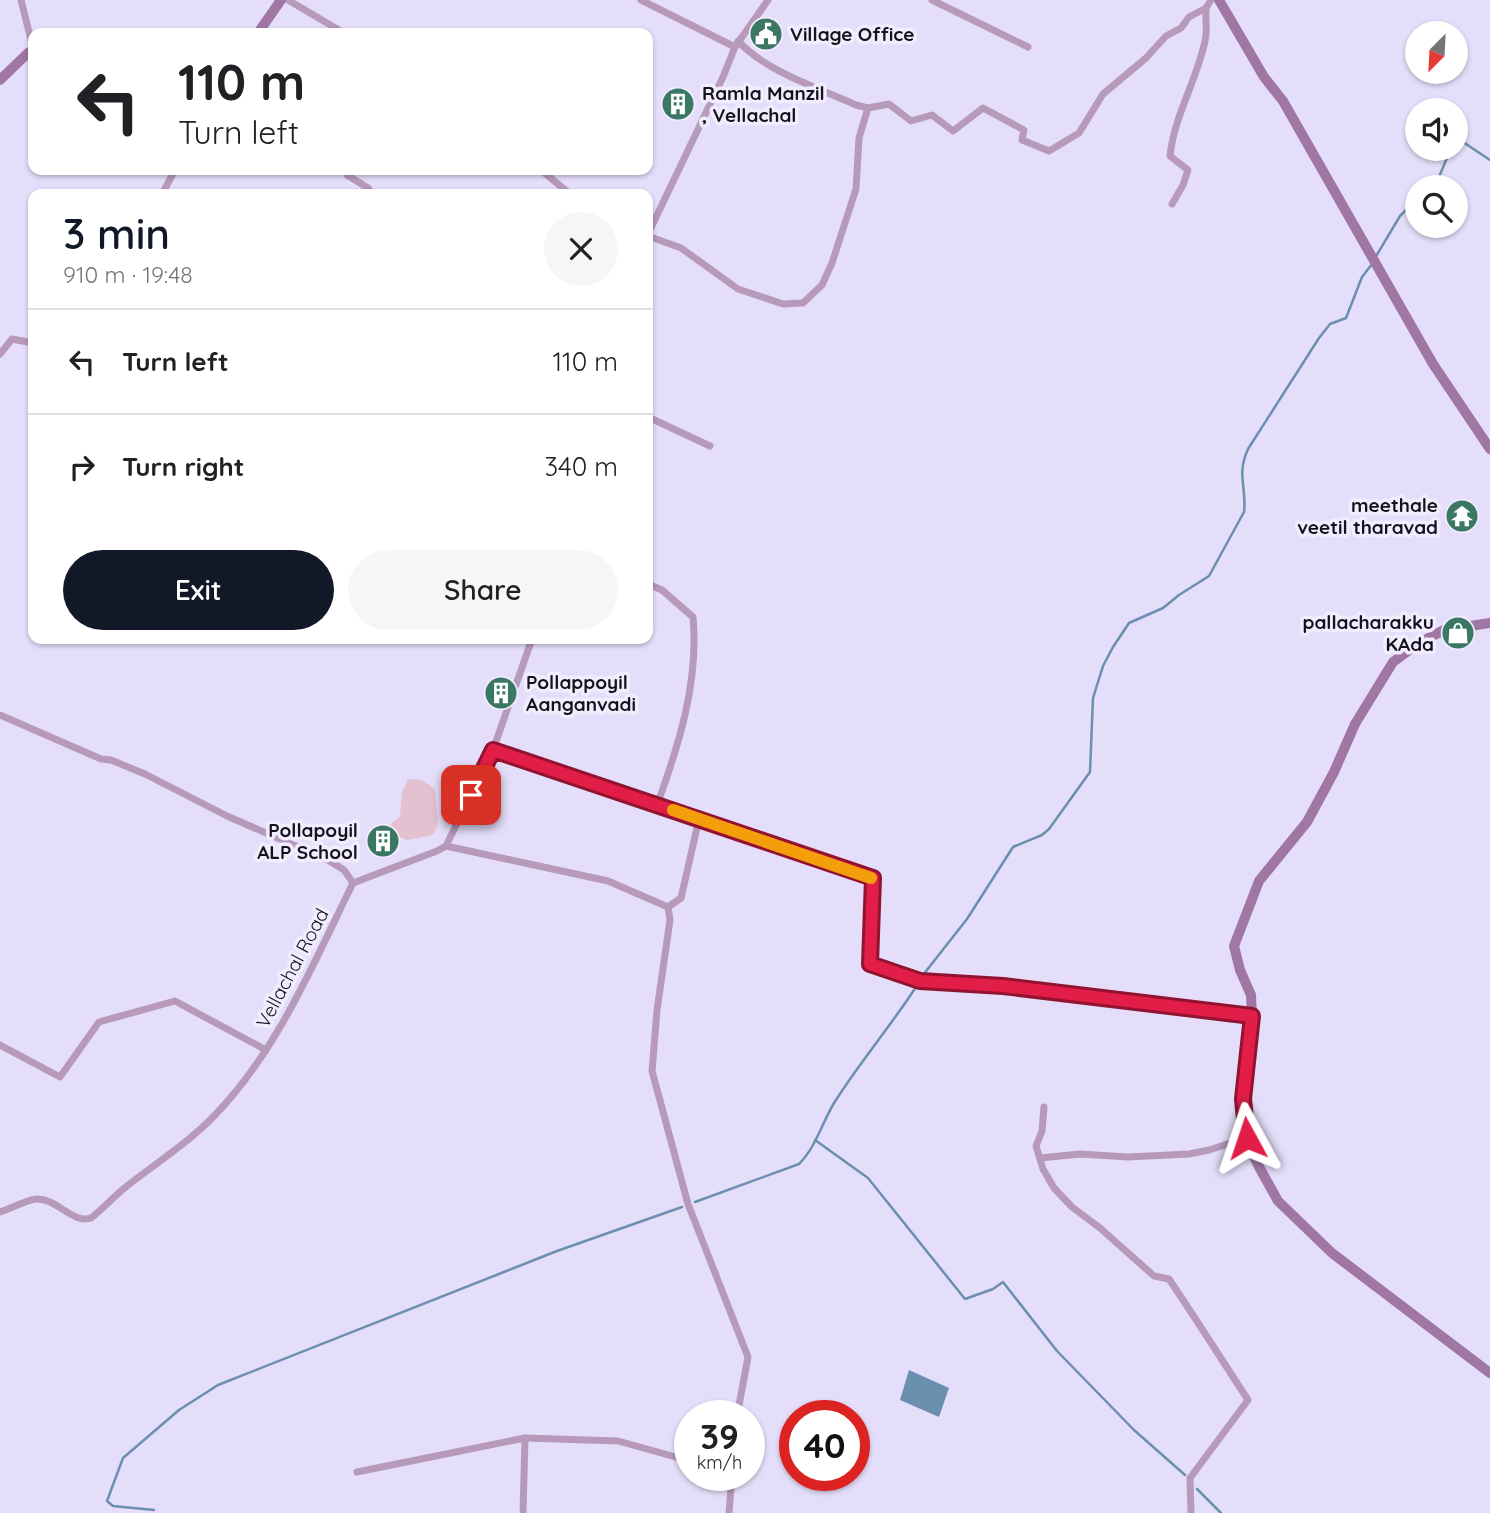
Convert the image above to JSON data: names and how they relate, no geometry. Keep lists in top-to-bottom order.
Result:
{
  "streets": {
    "street": ["Vellachal Road"]
  },
  "places": {
    "public building": ["Village Office"],
    "building": ["Ramla Manzil , Vellachal", "Pollappoyil Aanganvadi", "Pollapoyil ALP School"],
    "temple": ["meethale veetil tharavad"],
    "shop": ["pallacharakku KAda"]
  },
  "north": "bottom left",
  "page": {
    "turn": ["110 m", "Turn left"],
    "heading": ["3 min", "910 m · 19:48"],
    "list": [
      {
        "name": "Turn left",
        "value": "110 m"
      },
      {
        "name": "Turn right",
        "value": "340 m"
      }
    ],
    "buttons": ["Exit", "Share"],
    "speed": "39 km/h",
    "limit": "40"
  }
}
